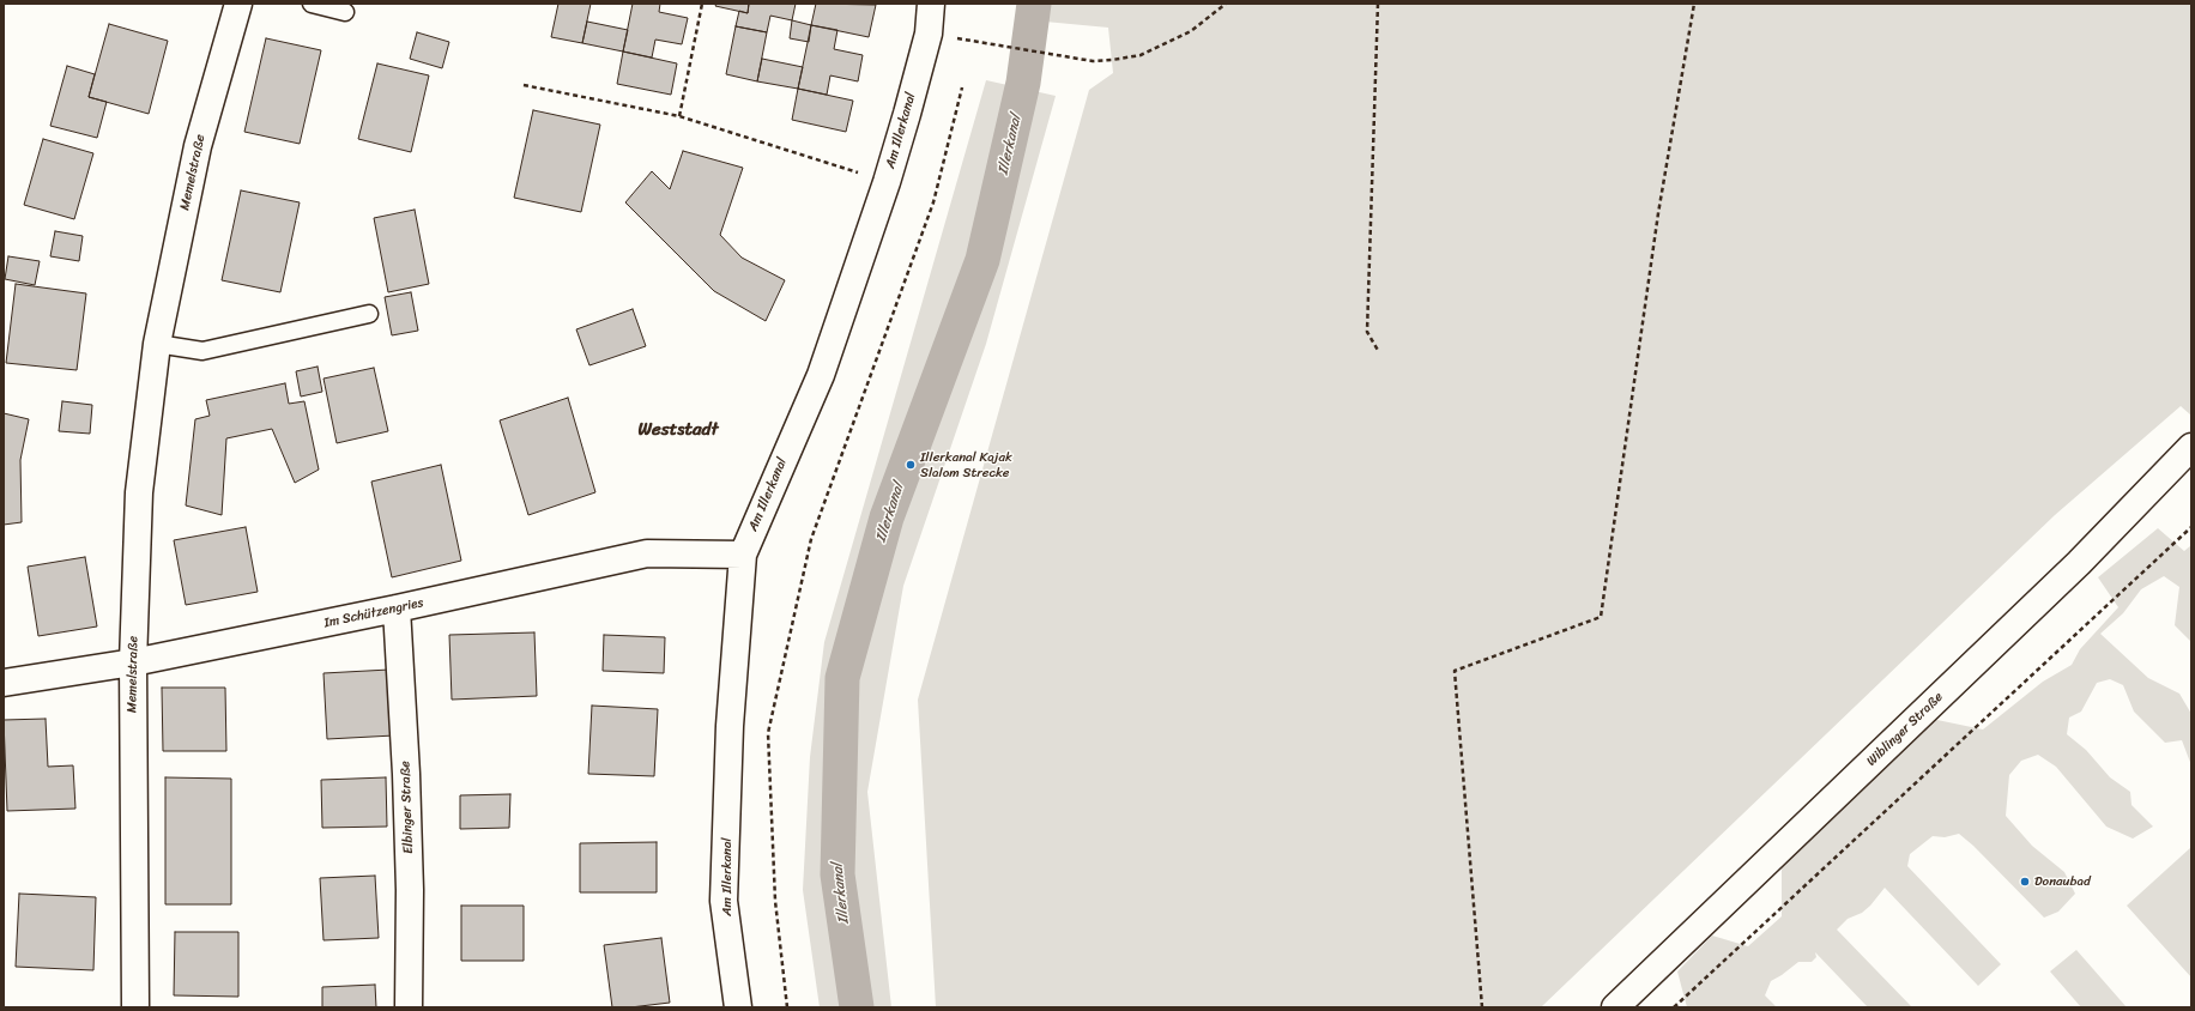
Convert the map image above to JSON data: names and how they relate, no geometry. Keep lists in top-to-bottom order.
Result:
{
  "streets": {
    "street": [
      "Am Illerkanal",
      "Memelstraße",
      "Im Schützengries",
      "Wiblinger Straße",
      "Elbinger Straße"
    ]
  },
  "crossings": [
    ["Am Illerkanal", "Im Schützengries"],
    ["Memelstraße", "Im Schützengries"],
    ["Im Schützengries", "Elbinger Straße"]
  ],
  "districts": ["Weststadt"],
  "water": ["Illerkanal"],
  "places": ["Illerkanal Kajak Slalom Strecke", "Donaubad"]
}
